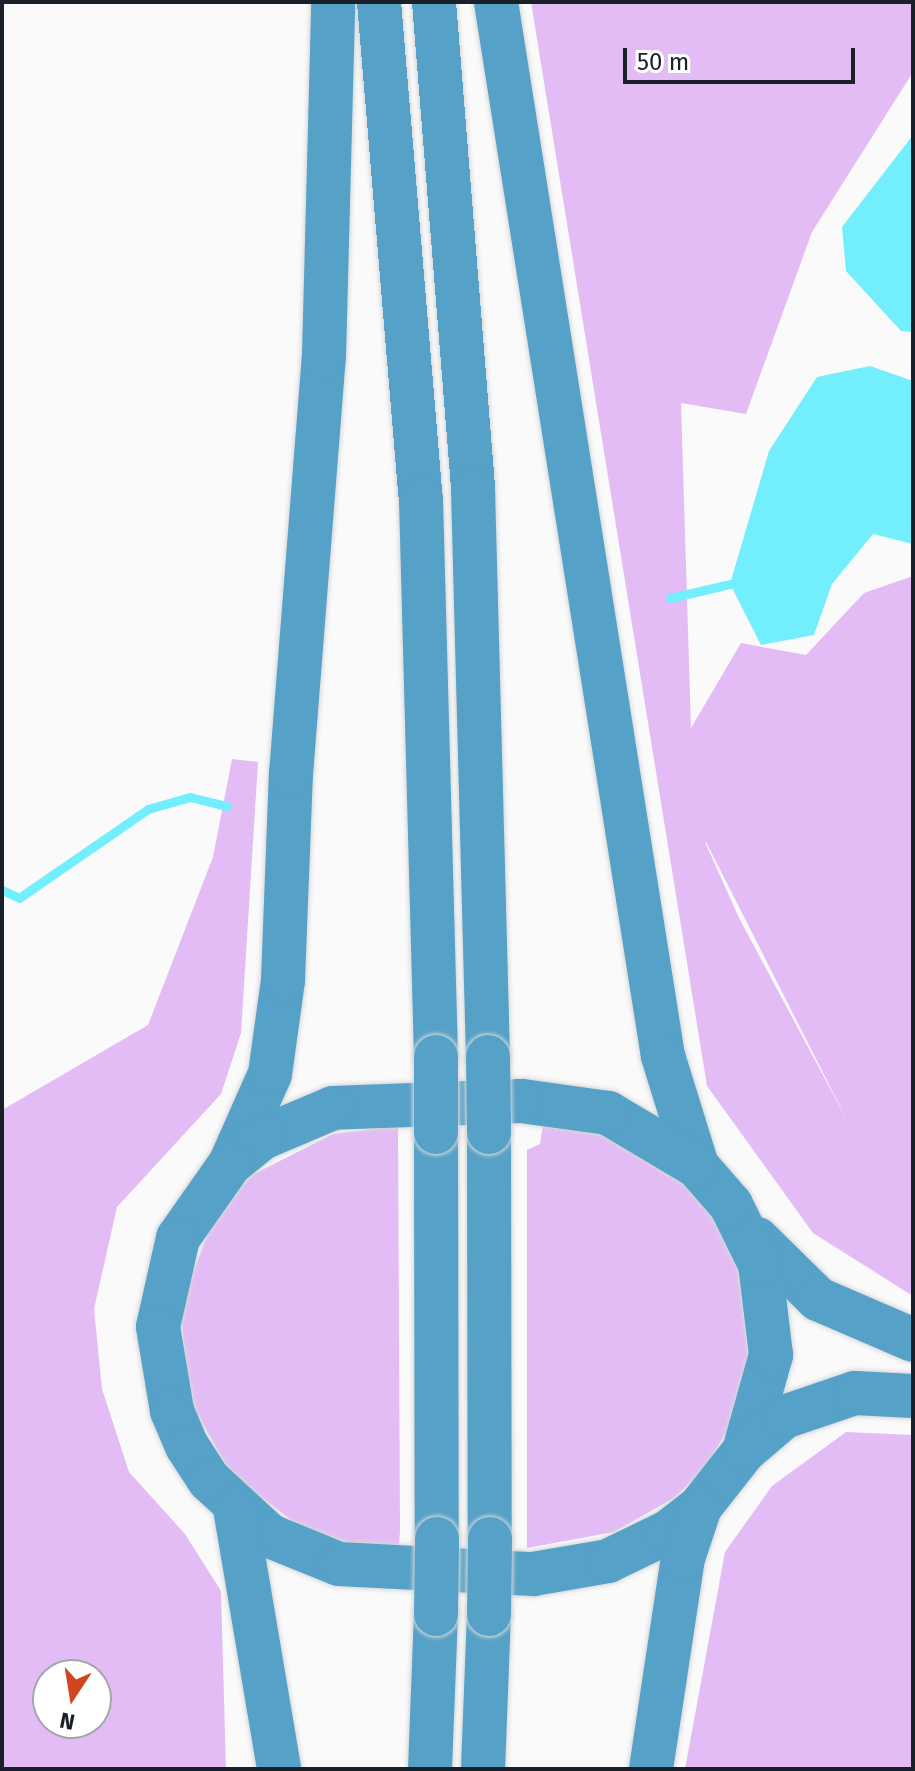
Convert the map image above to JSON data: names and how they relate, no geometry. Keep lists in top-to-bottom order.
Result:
{
  "scale_bar": "50 m",
  "north": "bottom"
}
